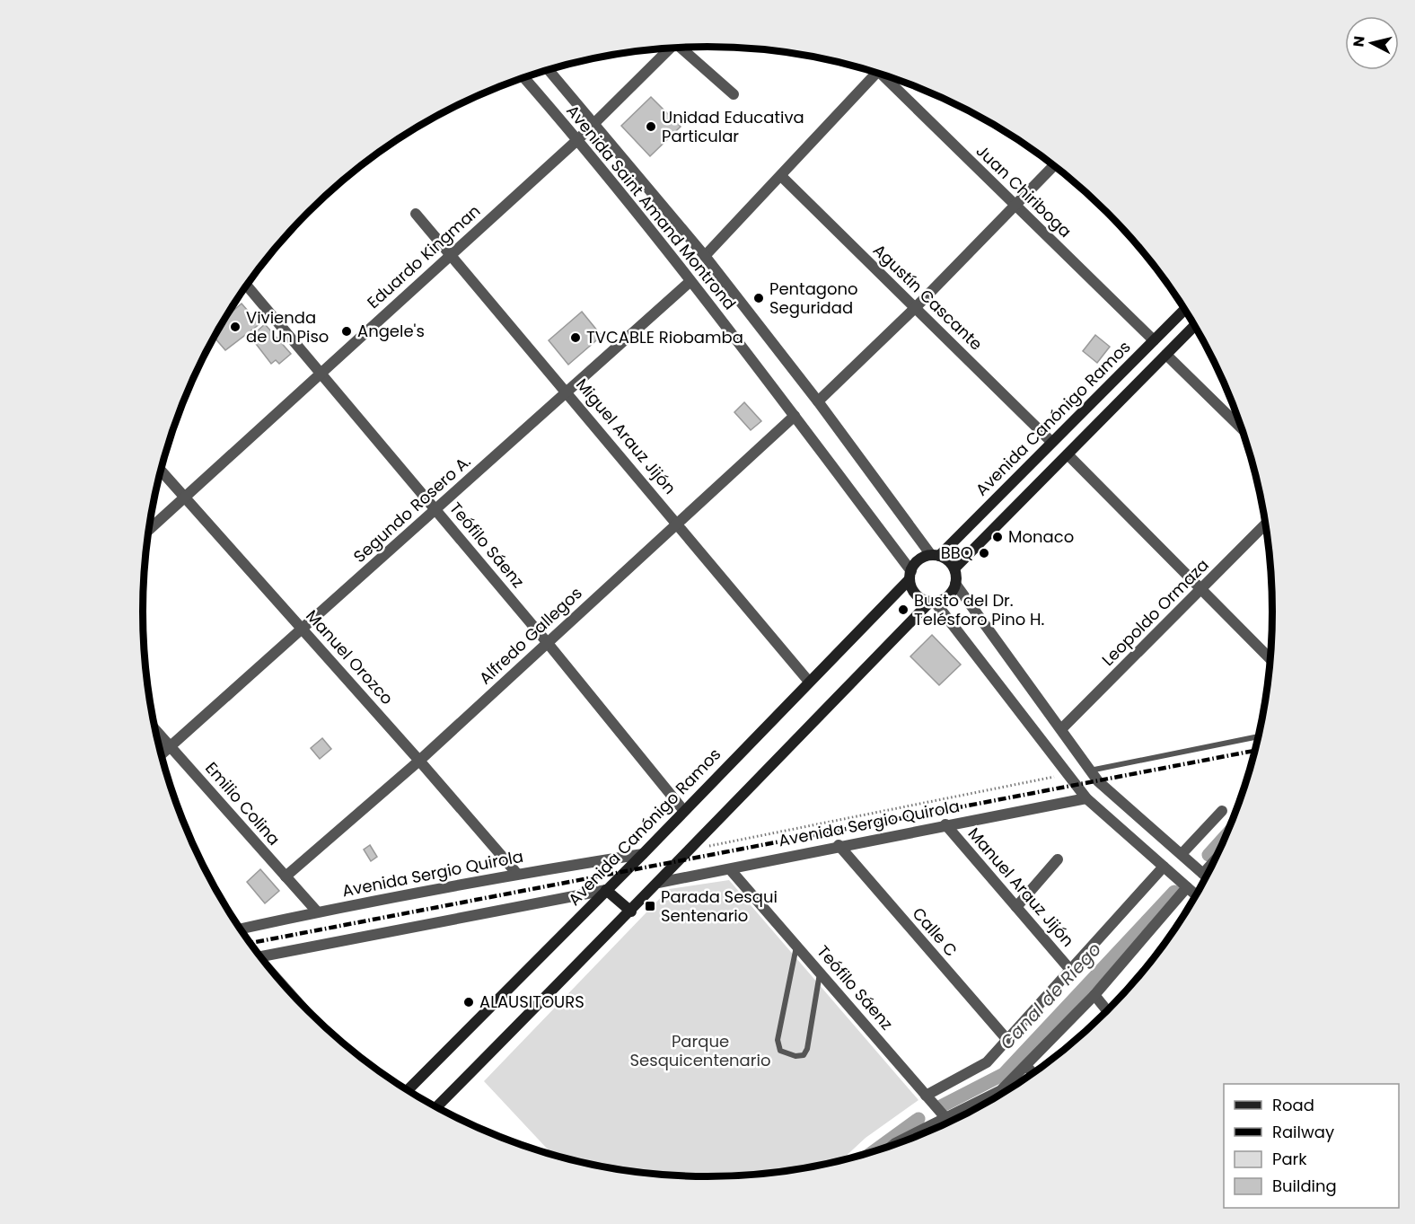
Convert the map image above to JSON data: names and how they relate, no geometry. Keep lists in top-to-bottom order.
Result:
{
  "streets": {
    "main road": ["Avenida Canónigo Ramos"],
    "street": [
      "Juan Chiriboga",
      "Avenida Saint Amand Montrond",
      "Eduardo Kingman",
      "Agustín Cascante",
      "Miguel Arauz Jijón",
      "Segundo Rosero A.",
      "Teófilo Sáenz",
      "Leopoldo Ormaza",
      "Alfredo Gallegos",
      "Manuel Orozco",
      "Emilio Colina",
      "Avenida Sergio Quirola",
      "Manuel Arauz Jijón",
      "Calle C"
    ]
  },
  "crossings": [
    ["Juan Chiriboga", "Avenida Canónigo Ramos"],
    ["Avenida Saint Amand Montrond", "Eduardo Kingman"],
    ["Avenida Saint Amand Montrond", "Avenida Canónigo Ramos"],
    ["Avenida Saint Amand Montrond", "Segundo Rosero A."],
    ["Avenida Saint Amand Montrond", "Alfredo Gallegos"],
    ["Eduardo Kingman", "Miguel Arauz Jijón"],
    ["Eduardo Kingman", "Teófilo Sáenz"],
    ["Eduardo Kingman", "Manuel Orozco"],
    ["Agustín Cascante", "Avenida Canónigo Ramos"],
    ["Avenida Canónigo Ramos", "Miguel Arauz Jijón"],
    ["Avenida Canónigo Ramos", "Teófilo Sáenz"],
    ["Avenida Canónigo Ramos", "Avenida Sergio Quirola"],
    ["Miguel Arauz Jijón", "Segundo Rosero A."],
    ["Miguel Arauz Jijón", "Alfredo Gallegos"],
    ["Segundo Rosero A.", "Teófilo Sáenz"],
    ["Segundo Rosero A.", "Manuel Orozco"],
    ["Segundo Rosero A.", "Emilio Colina"],
    ["Teófilo Sáenz", "Alfredo Gallegos"],
    ["Teófilo Sáenz", "Avenida Sergio Quirola"],
    ["Alfredo Gallegos", "Manuel Orozco"],
    ["Alfredo Gallegos", "Emilio Colina"],
    ["Manuel Orozco", "Avenida Sergio Quirola"],
    ["Emilio Colina", "Avenida Sergio Quirola"],
    ["Avenida Sergio Quirola", "Manuel Arauz Jijón"],
    ["Avenida Sergio Quirola", "Calle C"]
  ],
  "water": ["Canal de Riego"],
  "parks": ["Parque Sesquicentenario"],
  "places": {
    "other": [
      "Unidad Educativa Particular",
      "Pentagono Seguridad",
      "Vivienda de Un Piso",
      "Angele's",
      "TVCABLE Riobamba",
      "Monaco",
      "BBQ",
      "Busto del Dr. Telésforo Pino H.",
      "ALAUSITOURS"
    ],
    "transit": ["Parada Sesqui Sentenario"]
  },
  "legend": [
    "Road",
    "Railway",
    "Park",
    "Building"
  ],
  "north": "left"
}
